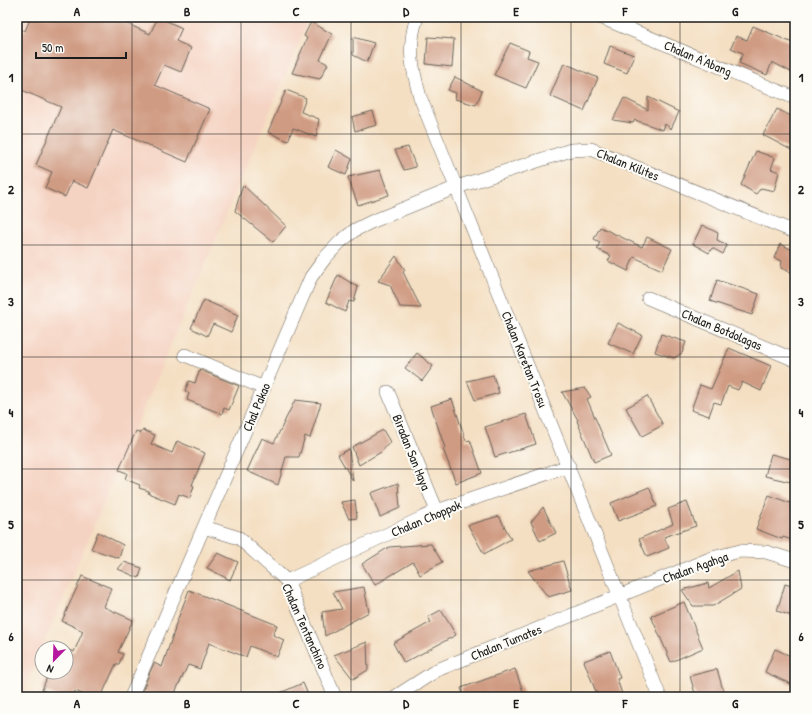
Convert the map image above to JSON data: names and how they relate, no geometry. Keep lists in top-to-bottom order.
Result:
{
  "streets": {
    "street": [
      "Chalan A'Abang",
      "Chalan Kilites",
      "Chalan Botdolagas",
      "Chalan Karetan Trosu",
      "Chal Pakao",
      "Biradan San Haya",
      "Chalan Choppok",
      "Chalan Agahga",
      "Chalan Tentanchino",
      "Chalan Tumates"
    ]
  },
  "crossings": [
    ["Chalan Kilites", "Chalan Karetan Trosu"],
    ["Chalan Kilites", "Chal Pakao"],
    ["Chalan Karetan Trosu", "Chal Pakao"],
    ["Chalan Karetan Trosu", "Chalan Choppok"],
    ["Chalan Karetan Trosu", "Chalan Agahga"],
    ["Chalan Karetan Trosu", "Chalan Tumates"],
    ["Chal Pakao", "Chalan Tentanchino"],
    ["Biradan San Haya", "Chalan Choppok"],
    ["Chalan Choppok", "Chalan Tentanchino"],
    ["Chalan Agahga", "Chalan Tumates"]
  ],
  "scale_bar": "50 m",
  "north": "bottom left",
  "grid": {
    "columns": [
      "A",
      "B",
      "C",
      "D",
      "E",
      "F",
      "G"
    ],
    "rows": [
      "1",
      "2",
      "3",
      "4",
      "5",
      "6"
    ]
  }
}
